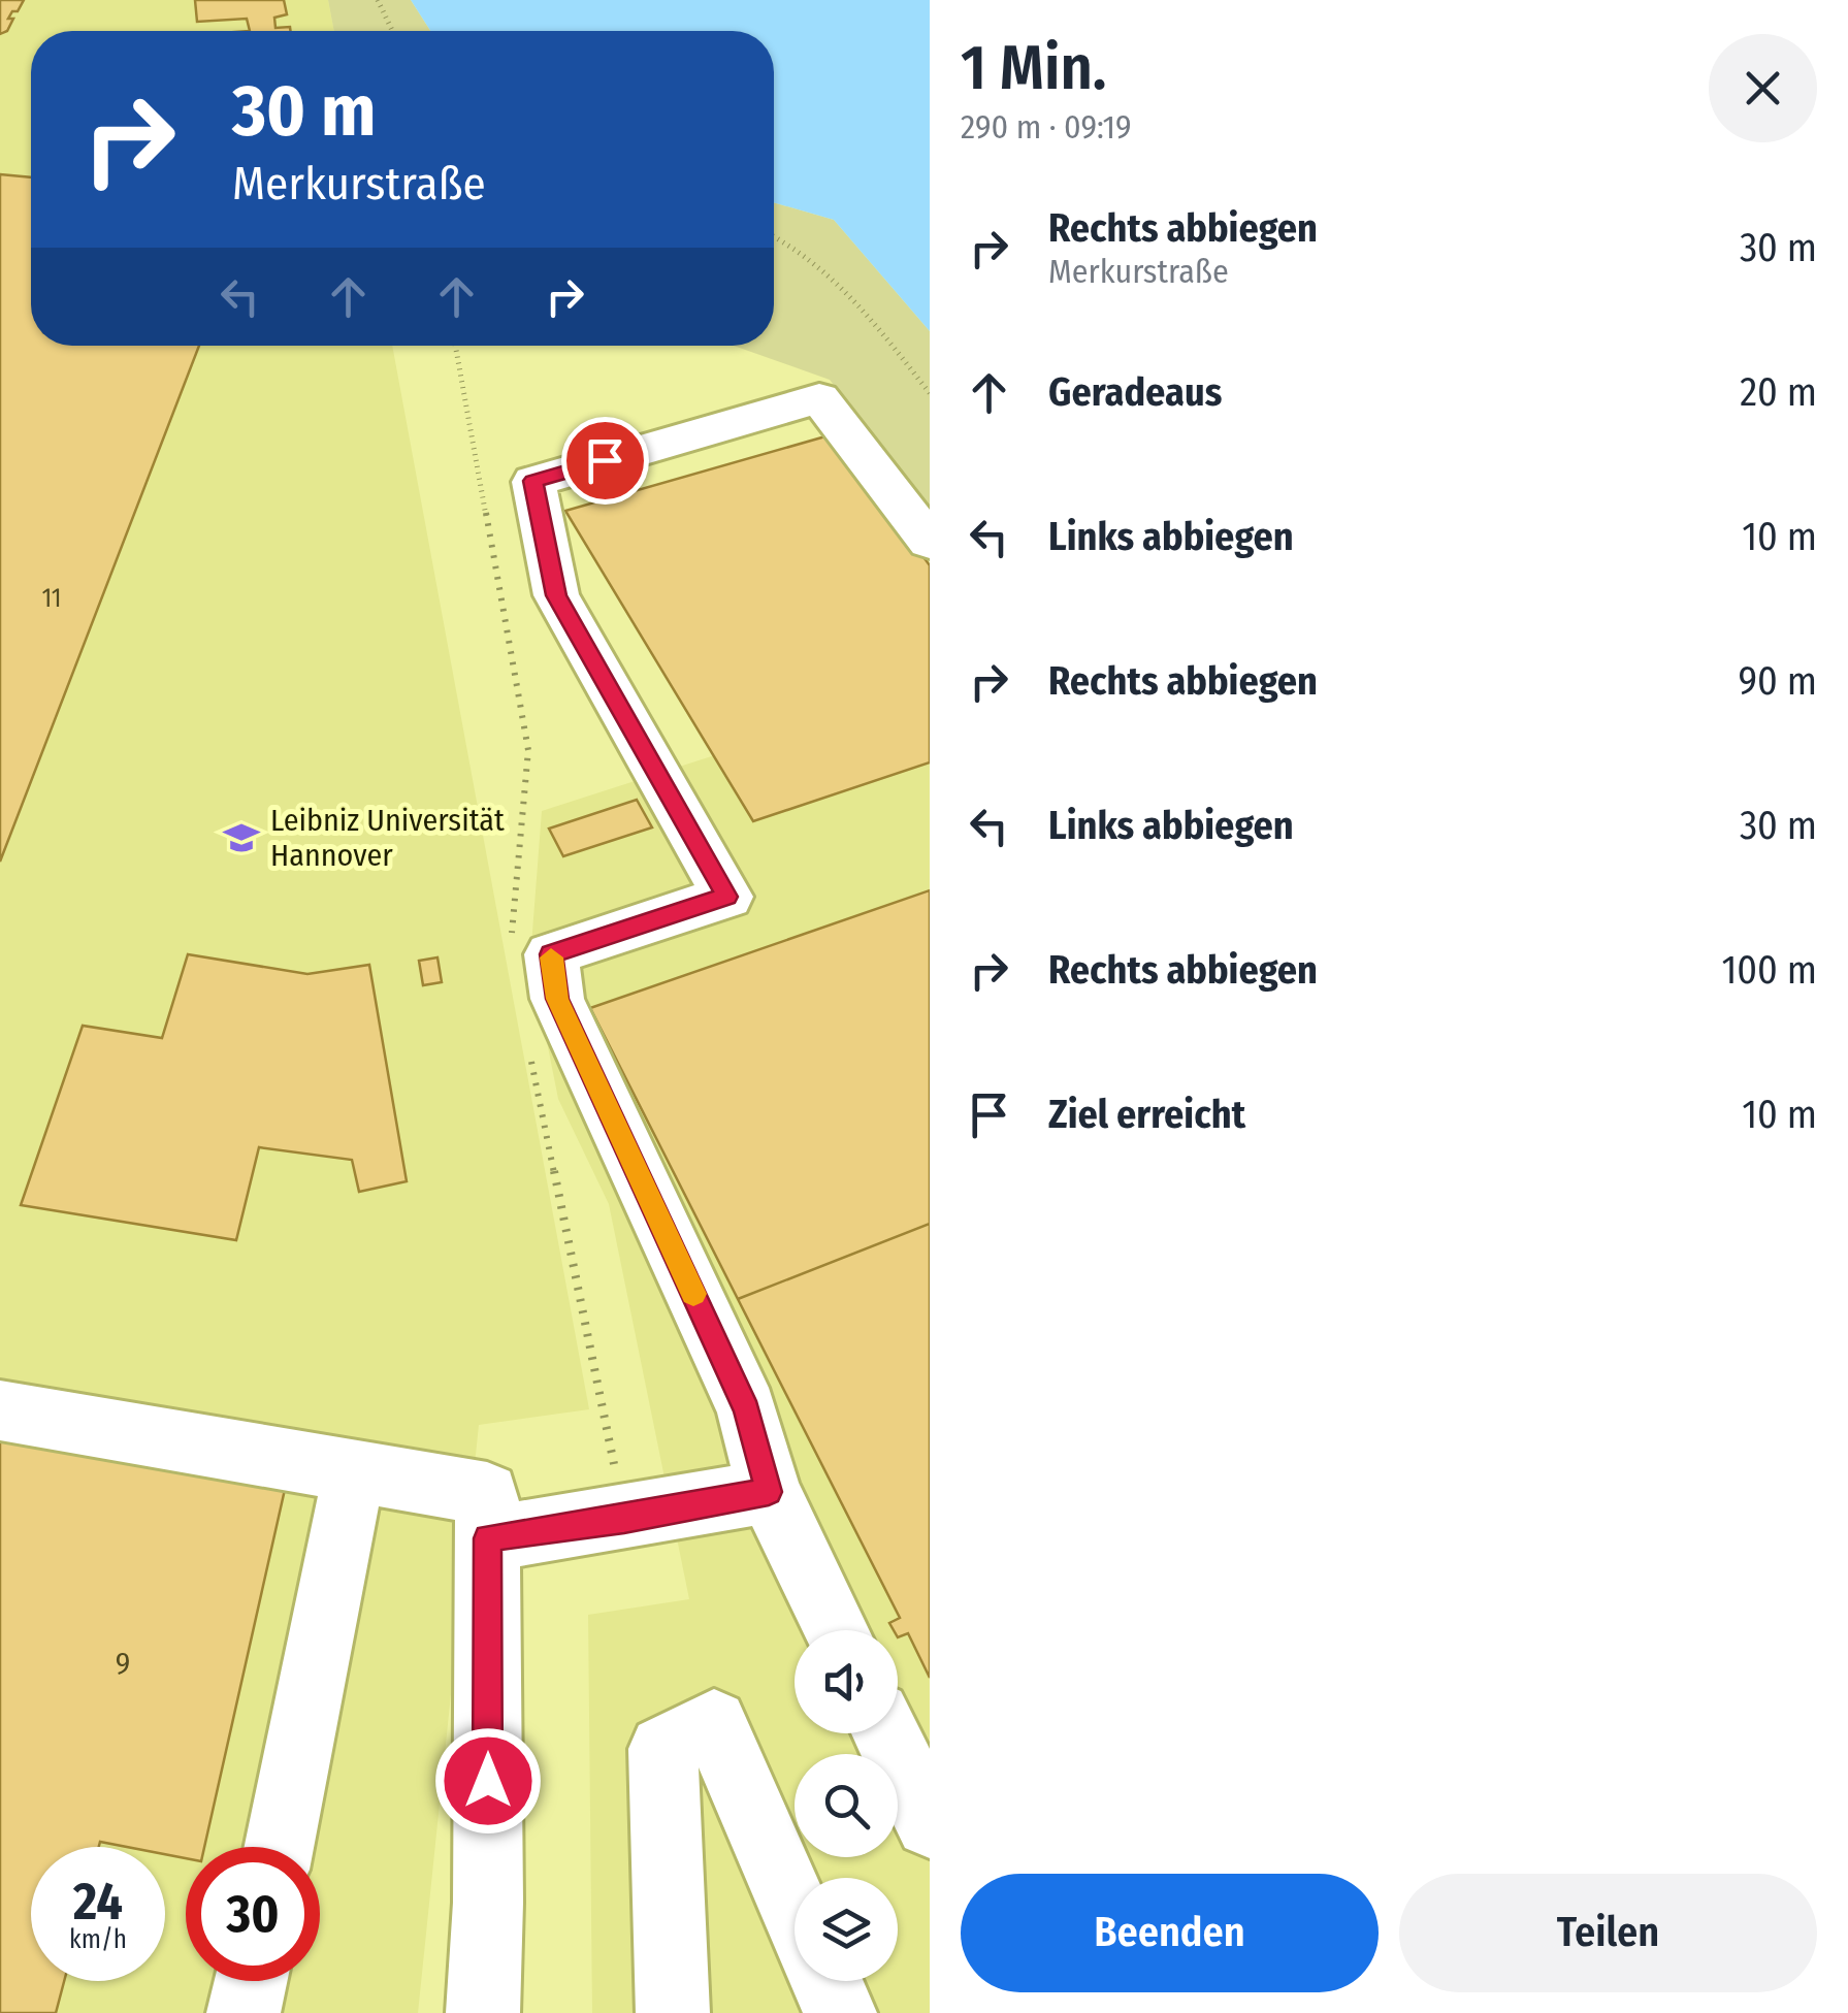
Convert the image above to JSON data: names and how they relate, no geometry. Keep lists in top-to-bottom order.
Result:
{
  "places": {
    "school or university": ["Leibniz Universität Hannover"]
  },
  "house_numbers": ["11", "9"],
  "page": {
    "heading": ["1 Min.", "290 m · 09:19"],
    "turn": ["30 m", "Merkurstraße"],
    "list": [
      {
        "name": "Rechts abbiegen",
        "note": "Merkurstraße",
        "value": "30 m"
      },
      {
        "name": "Geradeaus",
        "value": "20 m"
      },
      {
        "name": "Links abbiegen",
        "value": "10 m"
      },
      {
        "name": "Rechts abbiegen",
        "value": "90 m"
      },
      {
        "name": "Links abbiegen",
        "value": "30 m"
      },
      {
        "name": "Rechts abbiegen",
        "value": "100 m"
      },
      {
        "name": "Ziel erreicht",
        "value": "10 m"
      }
    ],
    "speed": "24 km/h",
    "limit": "30",
    "buttons": ["Beenden", "Teilen"]
  }
}
